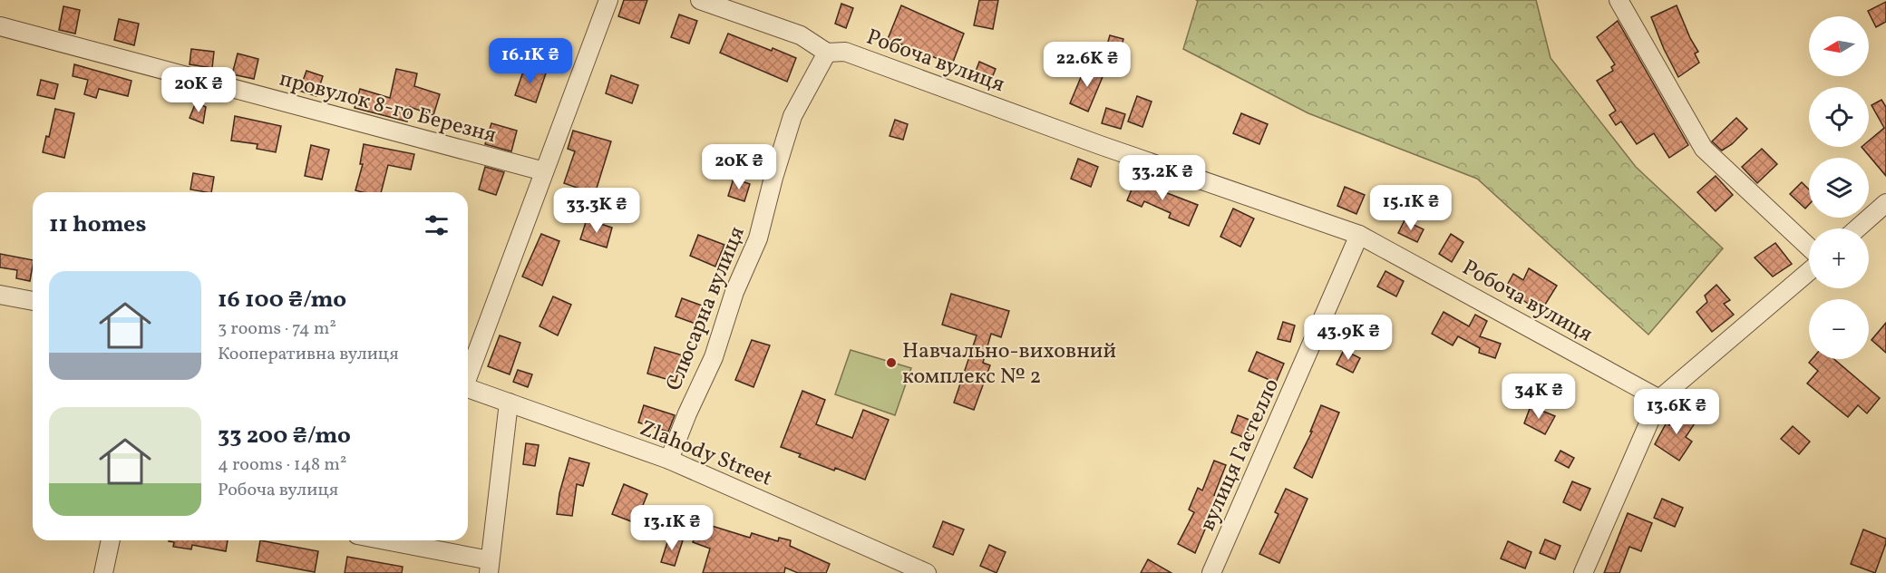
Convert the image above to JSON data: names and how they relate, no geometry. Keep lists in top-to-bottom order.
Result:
{
  "streets": {
    "street": [
      "Робоча вулиця",
      "провулок 8-го Березня",
      "Слюсарна вулиця",
      "Zlahody Street",
      "вулиця Гастелло"
    ]
  },
  "crossings": [
    ["Робоча вулиця", "Слюсарна вулиця"],
    ["Робоча вулиця", "вулиця Гастелло"],
    ["Слюсарна вулиця", "Zlahody Street"]
  ],
  "places": ["Навчально-виховний комплекс № 2"],
  "north": "left",
  "page": {
    "map_buttons": ["+", "−"],
    "price": [
      "16.1K ₴",
      "22.6K ₴",
      "20K ₴",
      "20K ₴",
      "33.2K ₴",
      "15.1K ₴",
      "33.3K ₴",
      "43.9K ₴",
      "34K ₴",
      "13.6K ₴",
      "13.1K ₴"
    ],
    "heading": "11 homes",
    "list": [
      {
        "name": "16 100 ₴/mo",
        "note": "3 rooms · 74 m² · Кооперативна вулиця"
      },
      {
        "name": "33 200 ₴/mo",
        "note": "4 rooms · 148 m² · Робоча вулиця"
      }
    ]
  }
}
